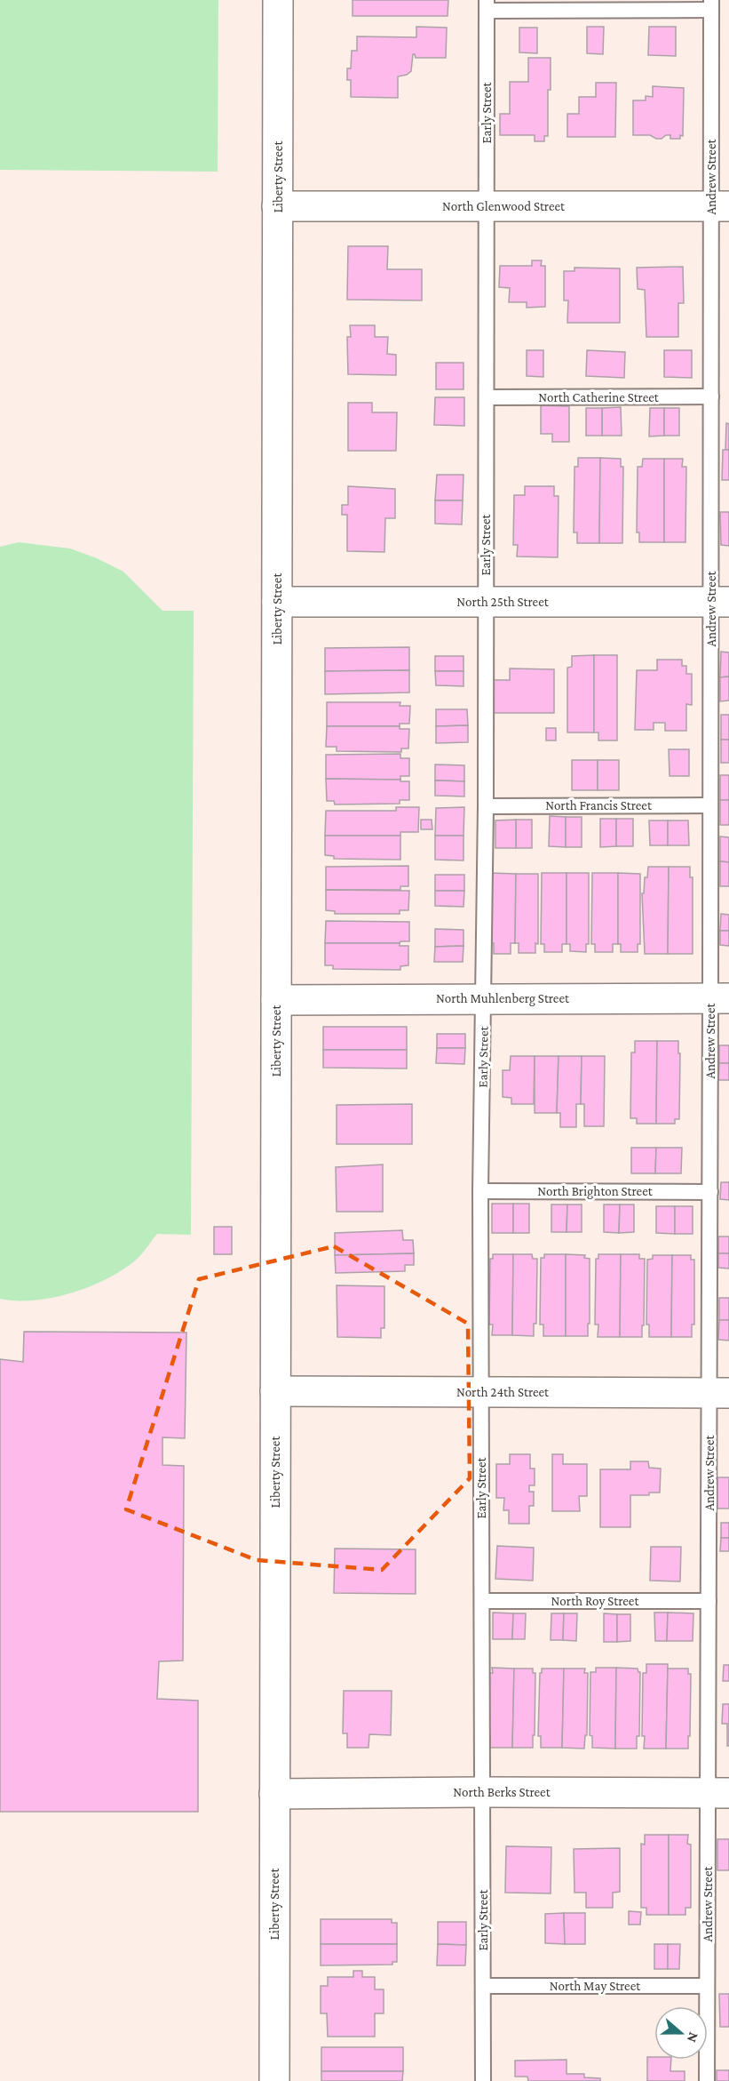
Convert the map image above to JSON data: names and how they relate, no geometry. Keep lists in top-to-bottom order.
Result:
{
  "streets": {
    "street": [
      "Liberty Street",
      "North Glenwood Street",
      "North 25th Street",
      "North Muhlenberg Street",
      "North 24th Street",
      "North Berks Street"
    ],
    "lane": [
      "Early Street",
      "Andrew Street",
      "North Catherine Street",
      "North Francis Street",
      "North Brighton Street",
      "North Roy Street",
      "North May Street"
    ]
  },
  "crossings": [
    ["Early Street", "North Glenwood Street"],
    ["Early Street", "North Catherine Street"],
    ["Early Street", "North 25th Street"],
    ["Early Street", "North Francis Street"],
    ["Early Street", "North Muhlenberg Street"],
    ["Early Street", "North Brighton Street"],
    ["Early Street", "North 24th Street"],
    ["Early Street", "North Roy Street"],
    ["Early Street", "North Berks Street"],
    ["Early Street", "North May Street"],
    ["Liberty Street", "North Glenwood Street"],
    ["Liberty Street", "North 25th Street"],
    ["Liberty Street", "North Muhlenberg Street"],
    ["Liberty Street", "North 24th Street"],
    ["Liberty Street", "North Berks Street"],
    ["Andrew Street", "North Glenwood Street"],
    ["Andrew Street", "North Catherine Street"],
    ["Andrew Street", "North 25th Street"],
    ["Andrew Street", "North Francis Street"],
    ["Andrew Street", "North Muhlenberg Street"],
    ["Andrew Street", "North Brighton Street"],
    ["Andrew Street", "North 24th Street"],
    ["Andrew Street", "North Roy Street"],
    ["Andrew Street", "North Berks Street"],
    ["Andrew Street", "North May Street"]
  ],
  "north": "right"
}
